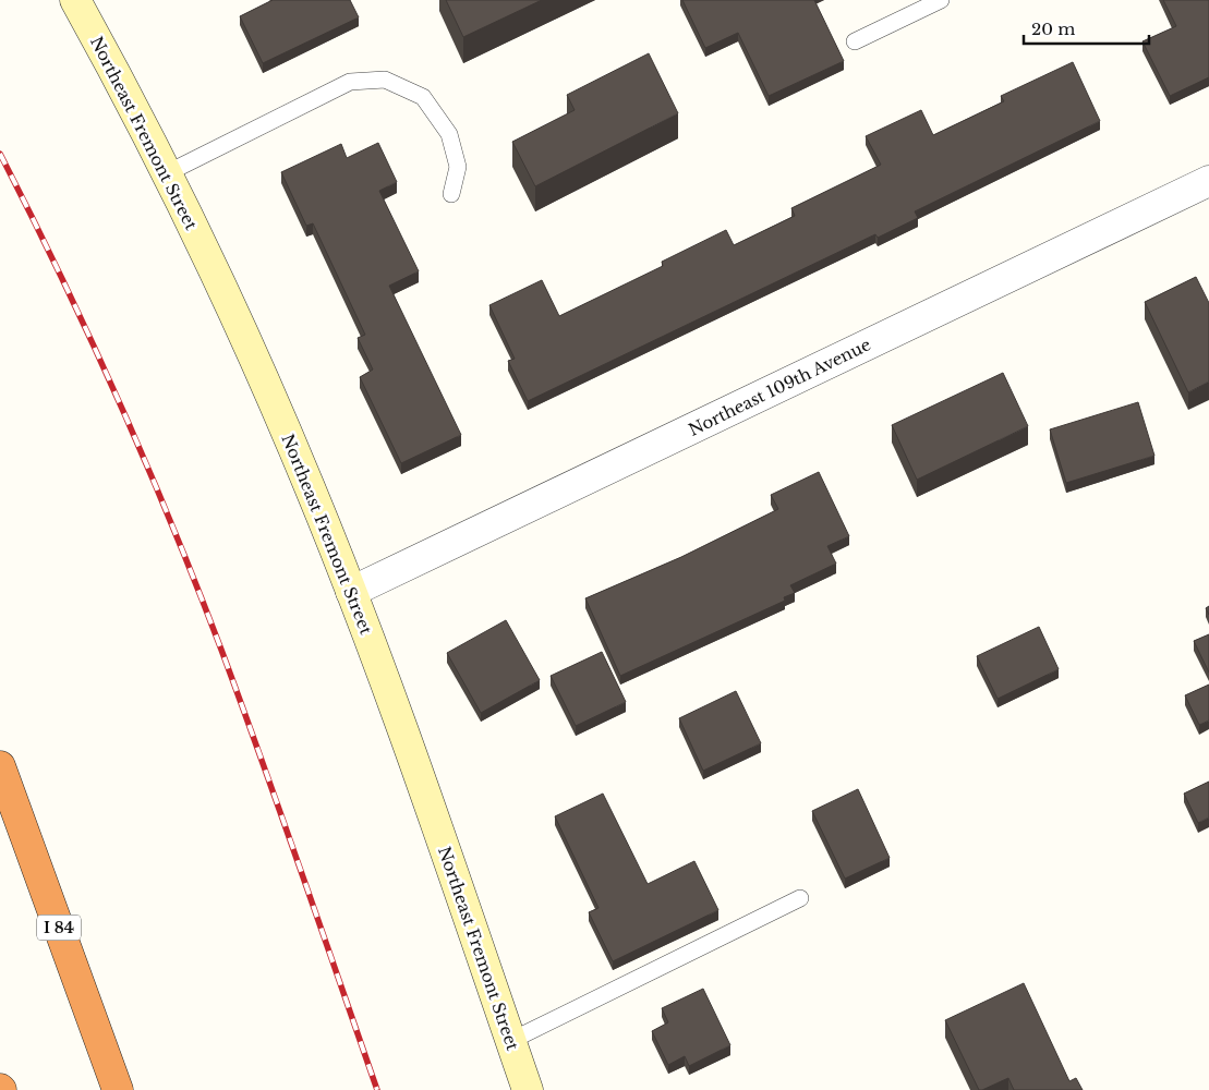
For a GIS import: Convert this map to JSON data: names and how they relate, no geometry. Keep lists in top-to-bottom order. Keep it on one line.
{"streets":{"highway":["I 84"],"main road":["Northeast Fremont Street"],"street":["Northeast 109th Avenue"]},"crossings":[["Northeast Fremont Street","Northeast 109th Avenue"]],"scale_bar":"20 m"}
